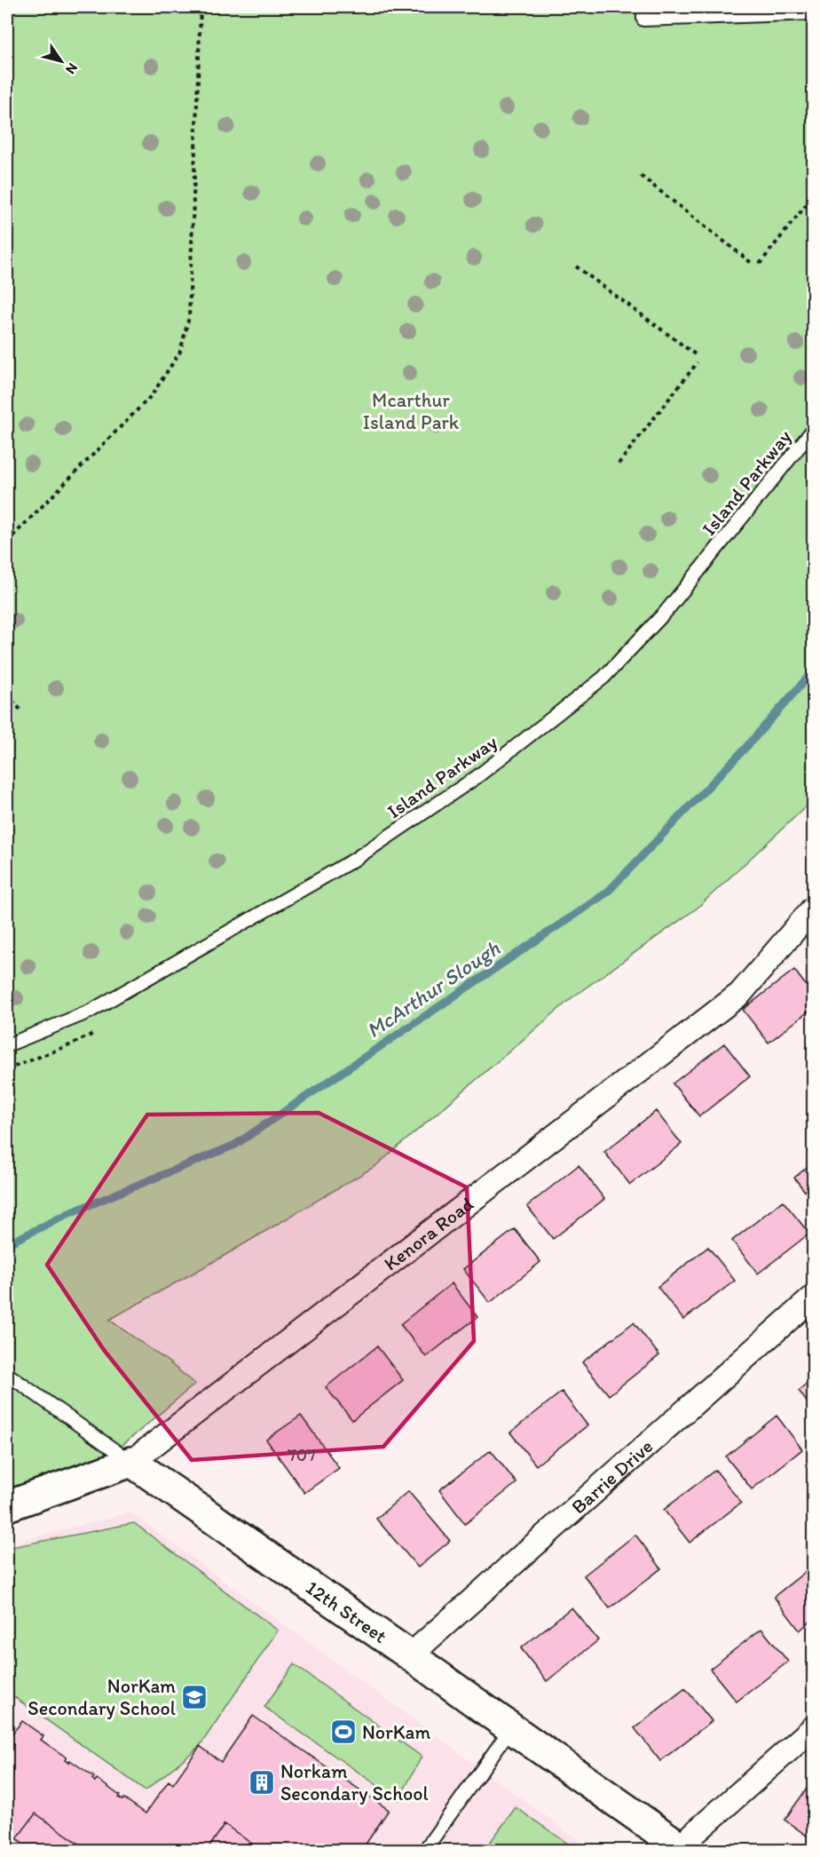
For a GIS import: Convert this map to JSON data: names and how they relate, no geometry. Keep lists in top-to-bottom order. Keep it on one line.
{"streets":{"street":["Kenora Road","Barrie Drive","12th Street"],"lane":["Island Parkway"]},"crossings":[["Kenora Road","12th Street"],["Barrie Drive","12th Street"]],"water":["McArthur Slough"],"parks":["Mcarthur Island Park"],"places":{"school or university":["NorKam Secondary School"],"sports":["NorKam"],"building":["Norkam Secondary School"]},"house_numbers":["707"],"north":"bottom right"}
